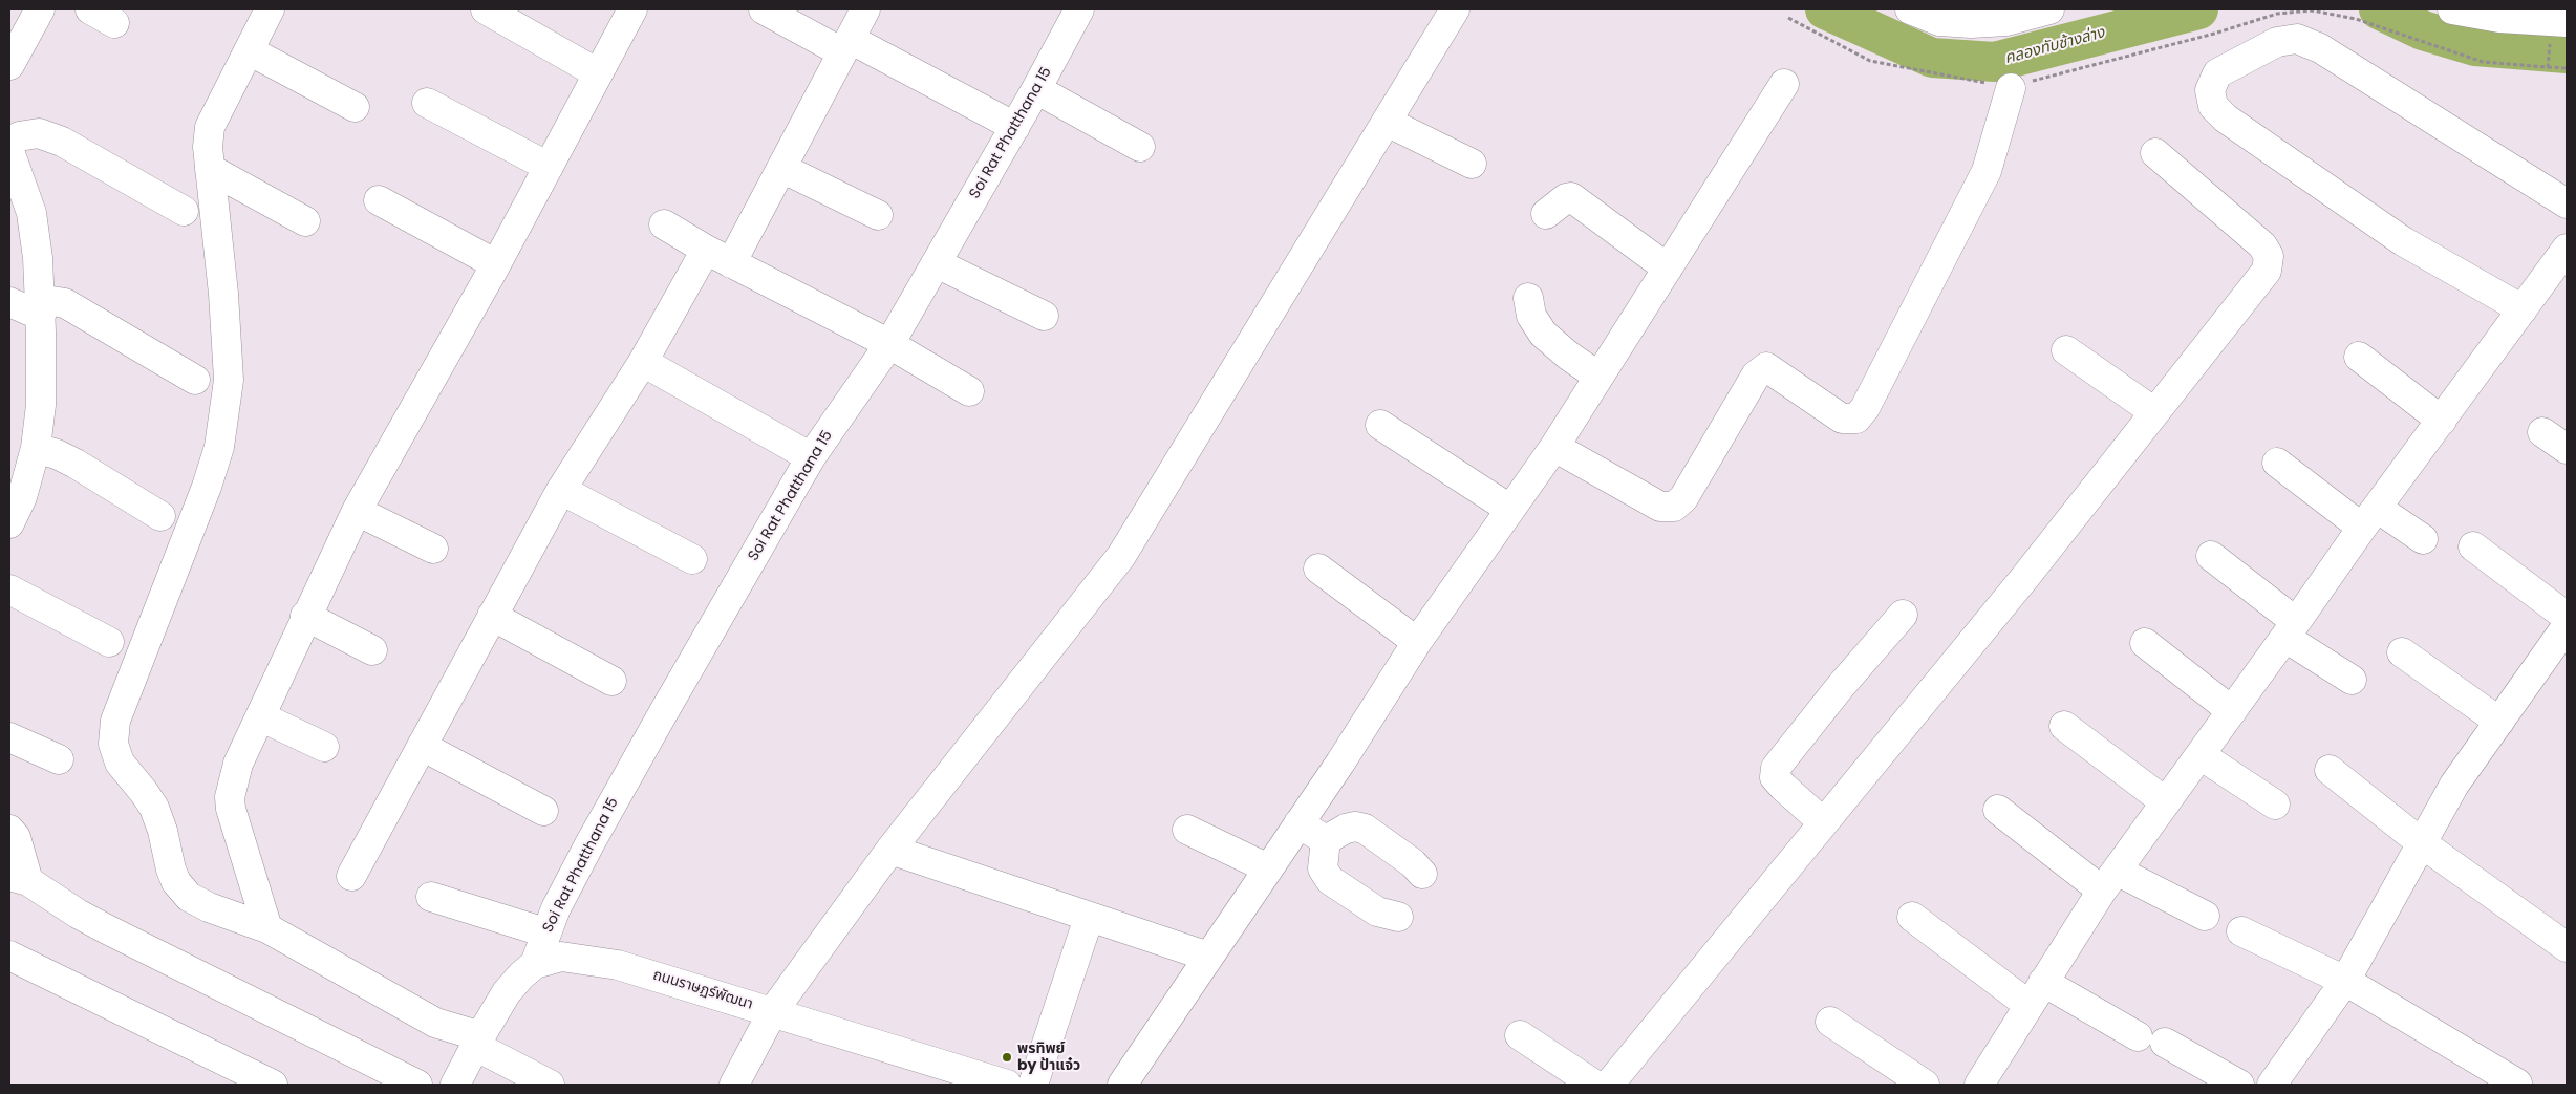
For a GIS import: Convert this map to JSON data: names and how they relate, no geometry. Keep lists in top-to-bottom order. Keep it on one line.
{"streets":{"street":["Soi Rat Phatthana 15","ถนนราษฏร์พัฒนา"]},"crossings":[["Soi Rat Phatthana 15","ถนนราษฏร์พัฒนา"]],"water":["คลองทับช้างล่าง"],"places":["พรทิพย์ by ป้าแจ๋ว"]}
